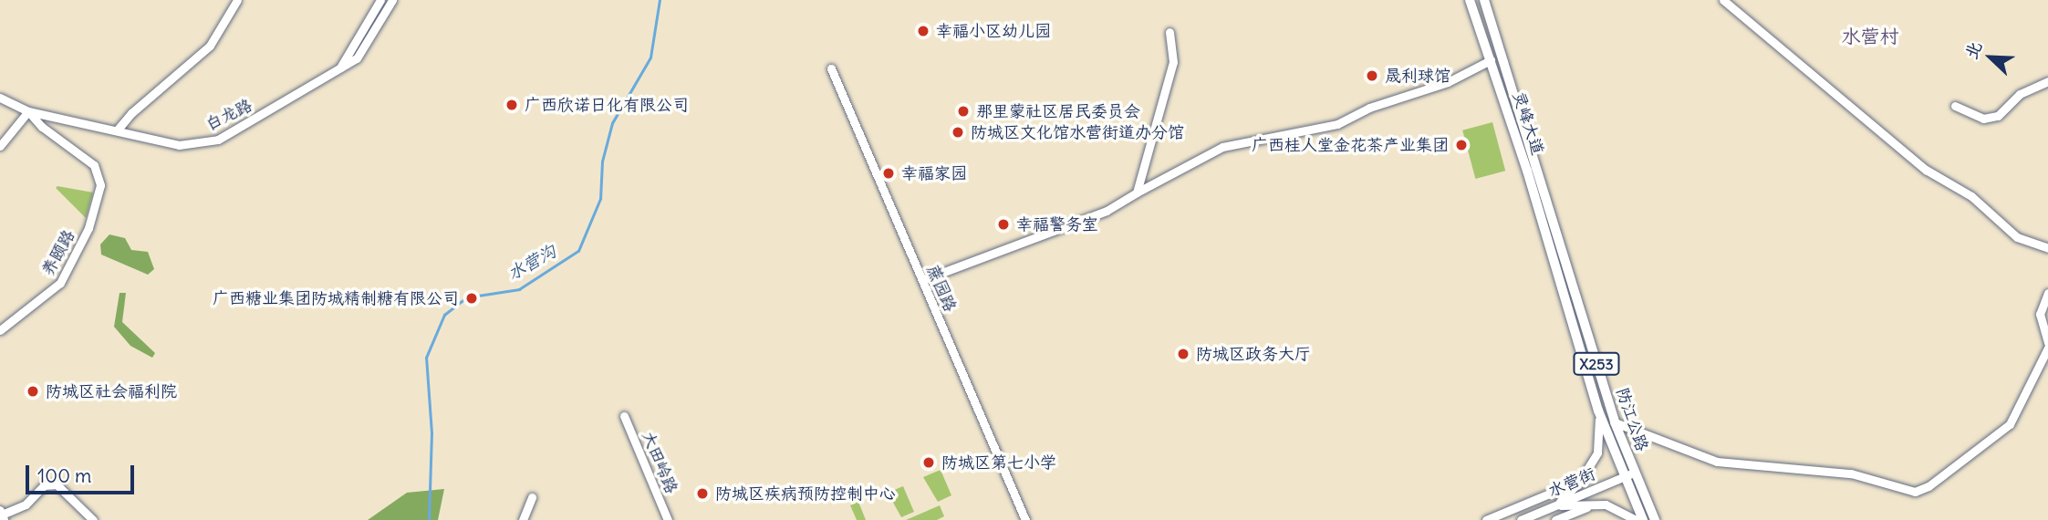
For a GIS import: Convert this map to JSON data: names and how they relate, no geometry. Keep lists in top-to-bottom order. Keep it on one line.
{"streets":{"main road":["灵峰大道","X253","防江公路"],"street":["白龙路","养颐路","蔗园路","大田岭路","水营街"]},"crossings":[["白龙路","养颐路"],["灵峰大道","防江公路"],["防江公路","水营街"]],"districts":["水营村"],"water":["水营沟"],"places":["幸福小区幼儿园","晟利球馆","广西欣诺日化有限公司","那里蒙社区居民委员会","防城区文化馆水营街道办分馆","广西桂人堂金花茶产业集团","幸福家园","幸福警务室","广西糖业集团防城精制糖有限公司","防城区政务大厅","防城区社会福利院","防城区第七小学","防城区疾病预防控制中心"],"scale_bar":"100 m","north":"top left"}
